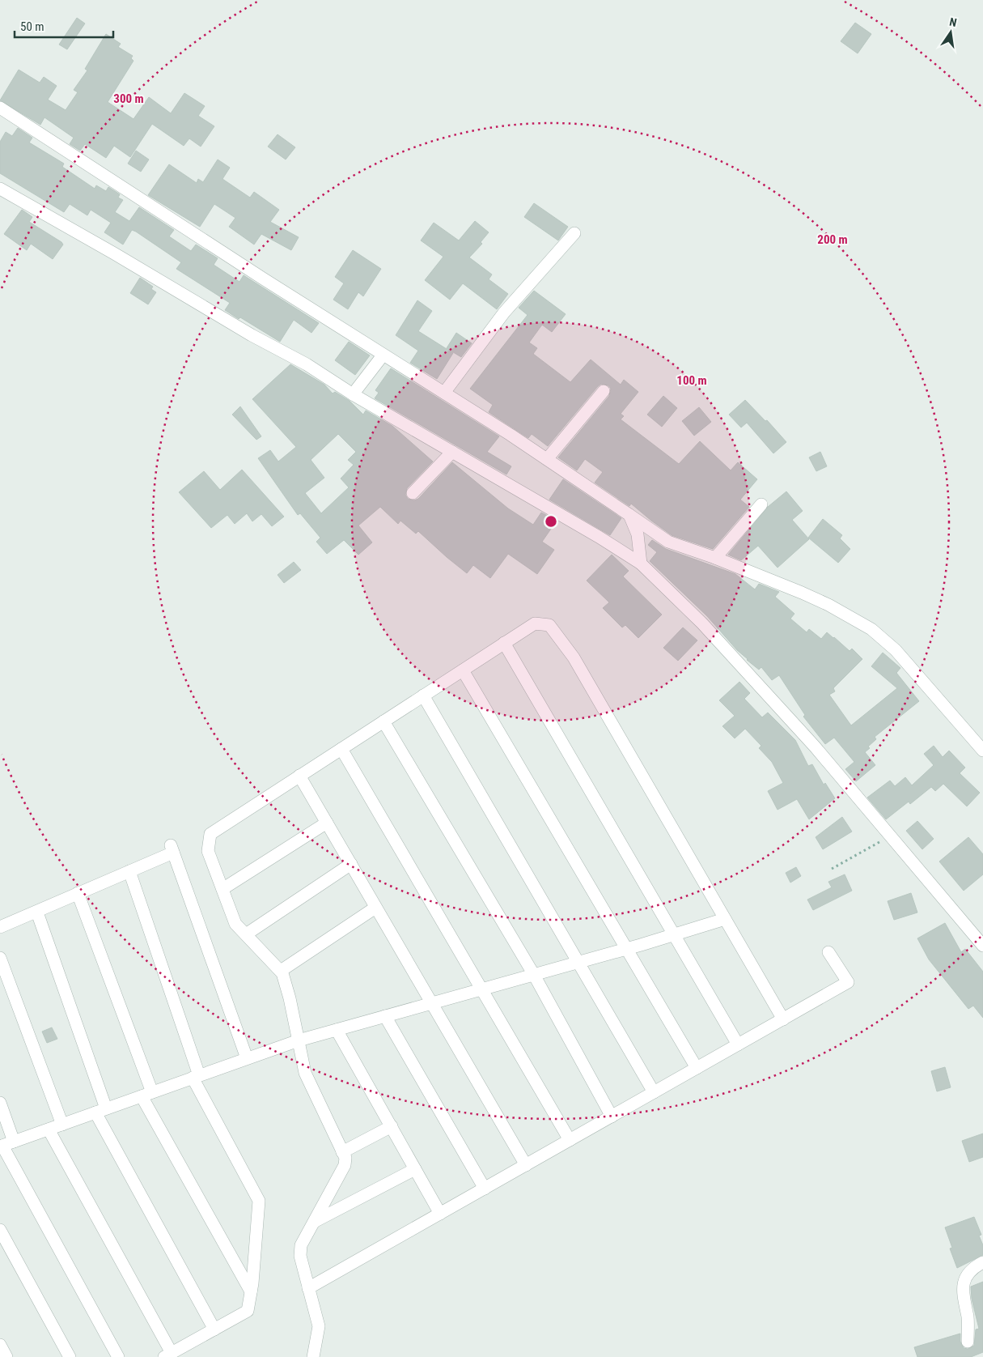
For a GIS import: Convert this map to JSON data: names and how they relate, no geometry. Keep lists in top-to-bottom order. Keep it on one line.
{"scale_bar":"50 m","north":"top","rings":["300 m","200 m","100 m"]}
